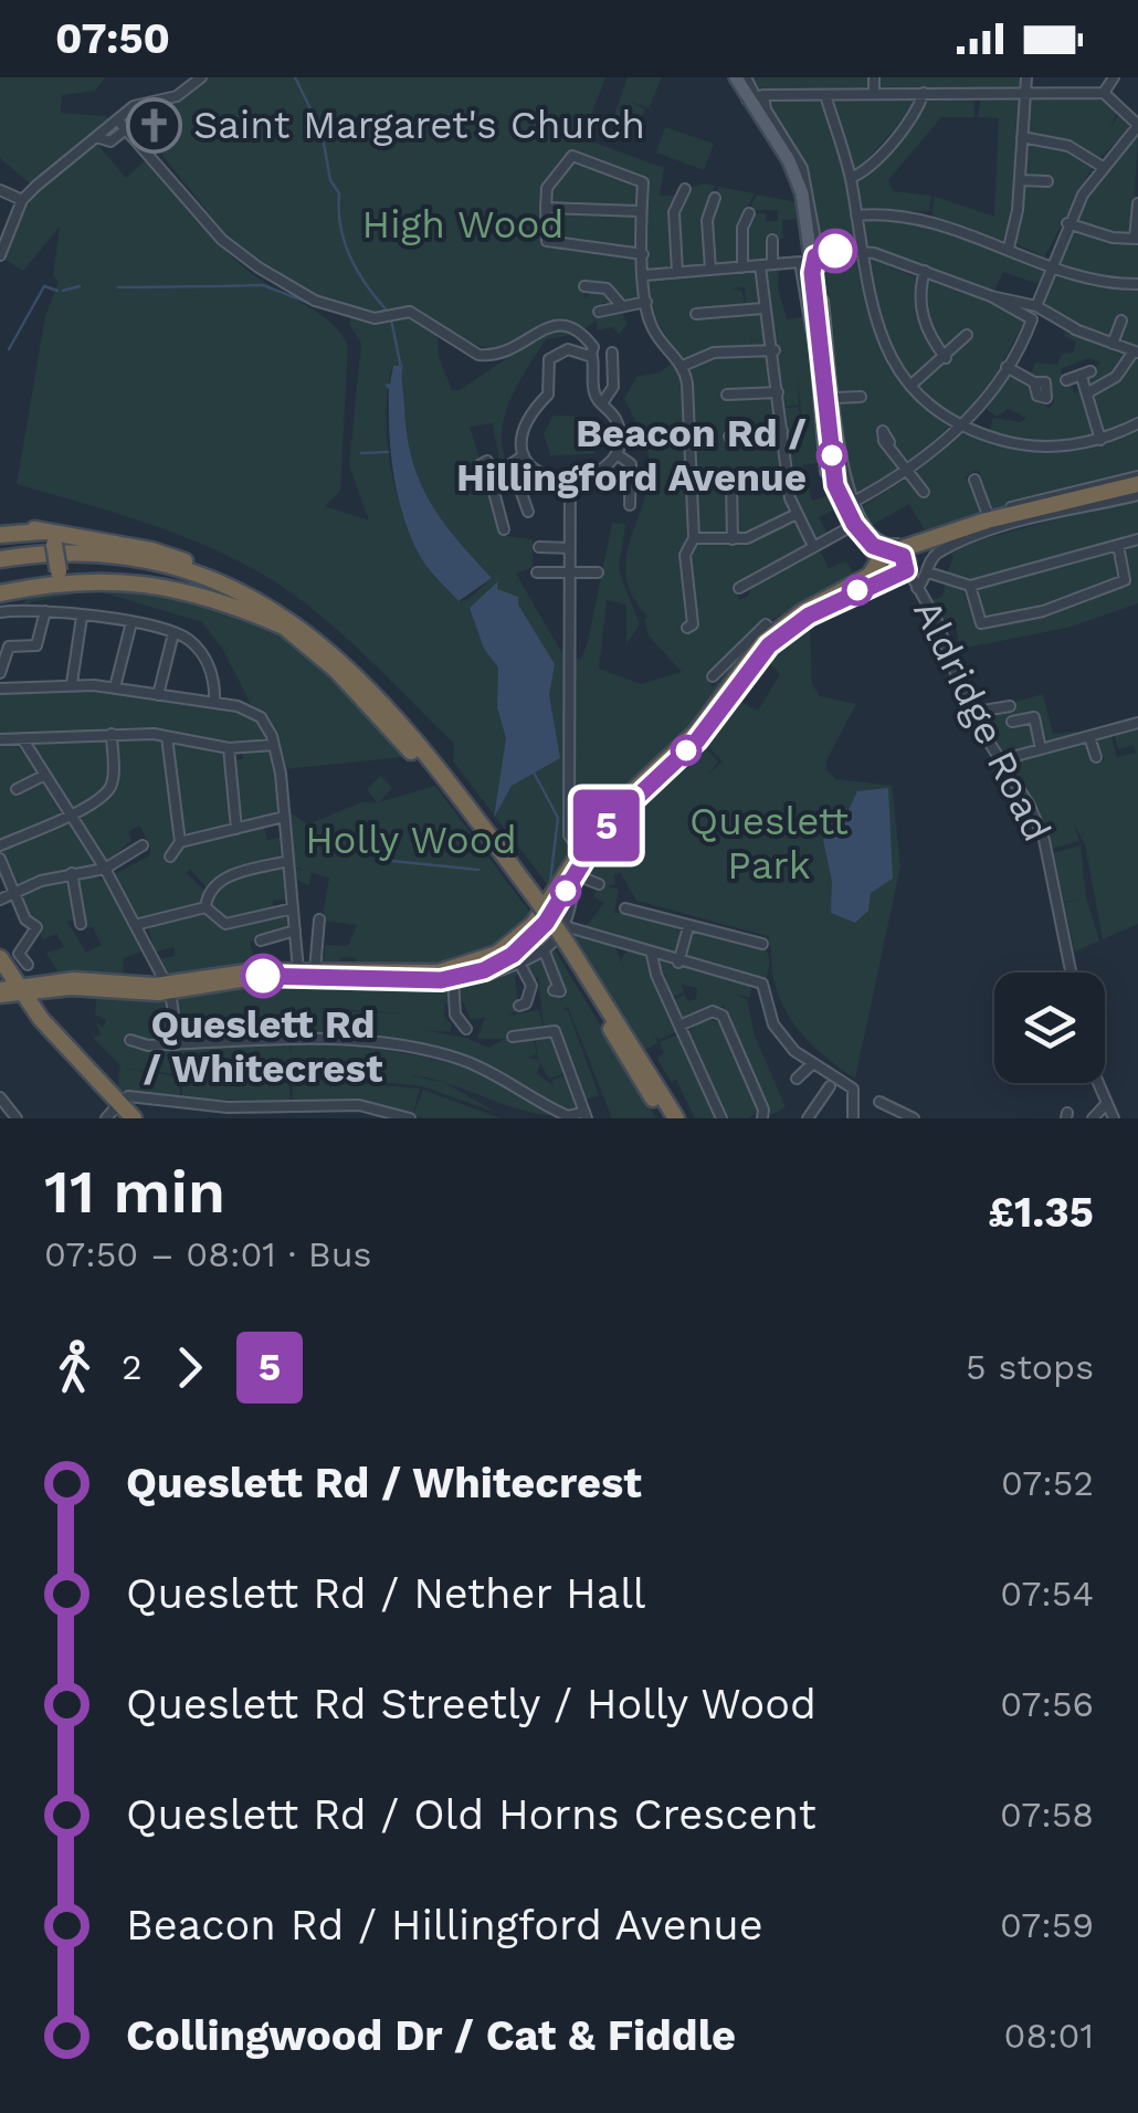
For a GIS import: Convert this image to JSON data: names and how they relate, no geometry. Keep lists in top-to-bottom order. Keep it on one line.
{"streets":{"street":["Aldridge Road"]},"parks":["High Wood","Queslett Park","Holly Wood"],"places":{"church":["Saint Margaret's Church"],"other":["Beacon Rd / Hillingford Avenue","Queslett Rd / Whitecrest"]},"lines":["bus line 5"],"page":{"status":"07:50","on_map":"5","heading":["11 min","07:50 – 08:01 · Bus","£1.35"],"legs":["2","5","5 stops"],"list":[{"name":"Queslett Rd / Whitecrest","value":"07:52"},{"name":"Queslett Rd / Nether Hall","value":"07:54"},{"name":"Queslett Rd Streetly / Holly Wood","value":"07:56"},{"name":"Queslett Rd / Old Horns Crescent","value":"07:58"},{"name":"Beacon Rd / Hillingford Avenue","value":"07:59"},{"name":"Collingwood Dr / Cat & Fiddle","value":"08:01"}]}}
